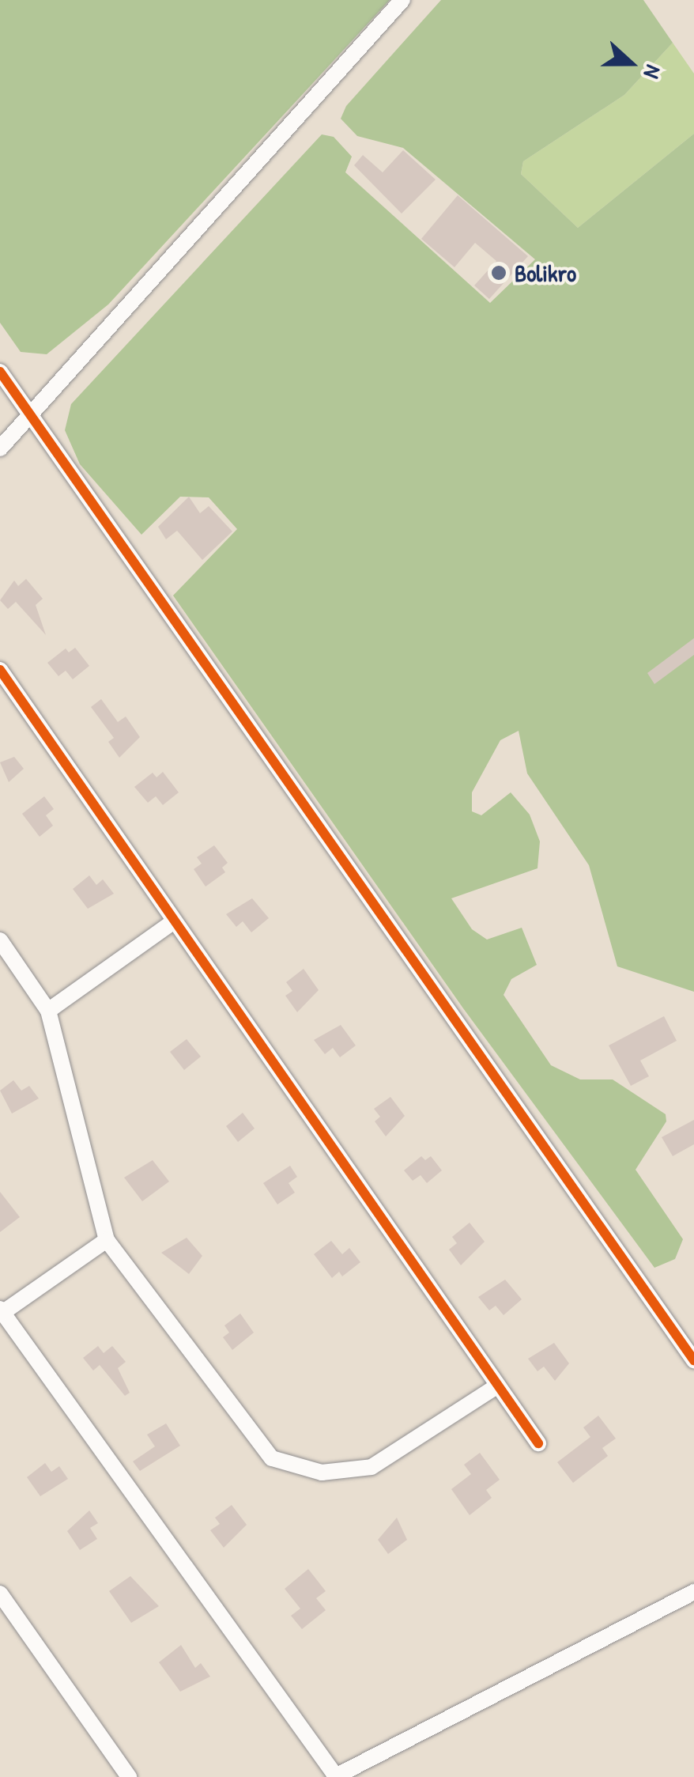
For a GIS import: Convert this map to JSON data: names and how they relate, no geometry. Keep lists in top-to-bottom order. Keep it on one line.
{"places":["Bolikro"],"north":"right"}
